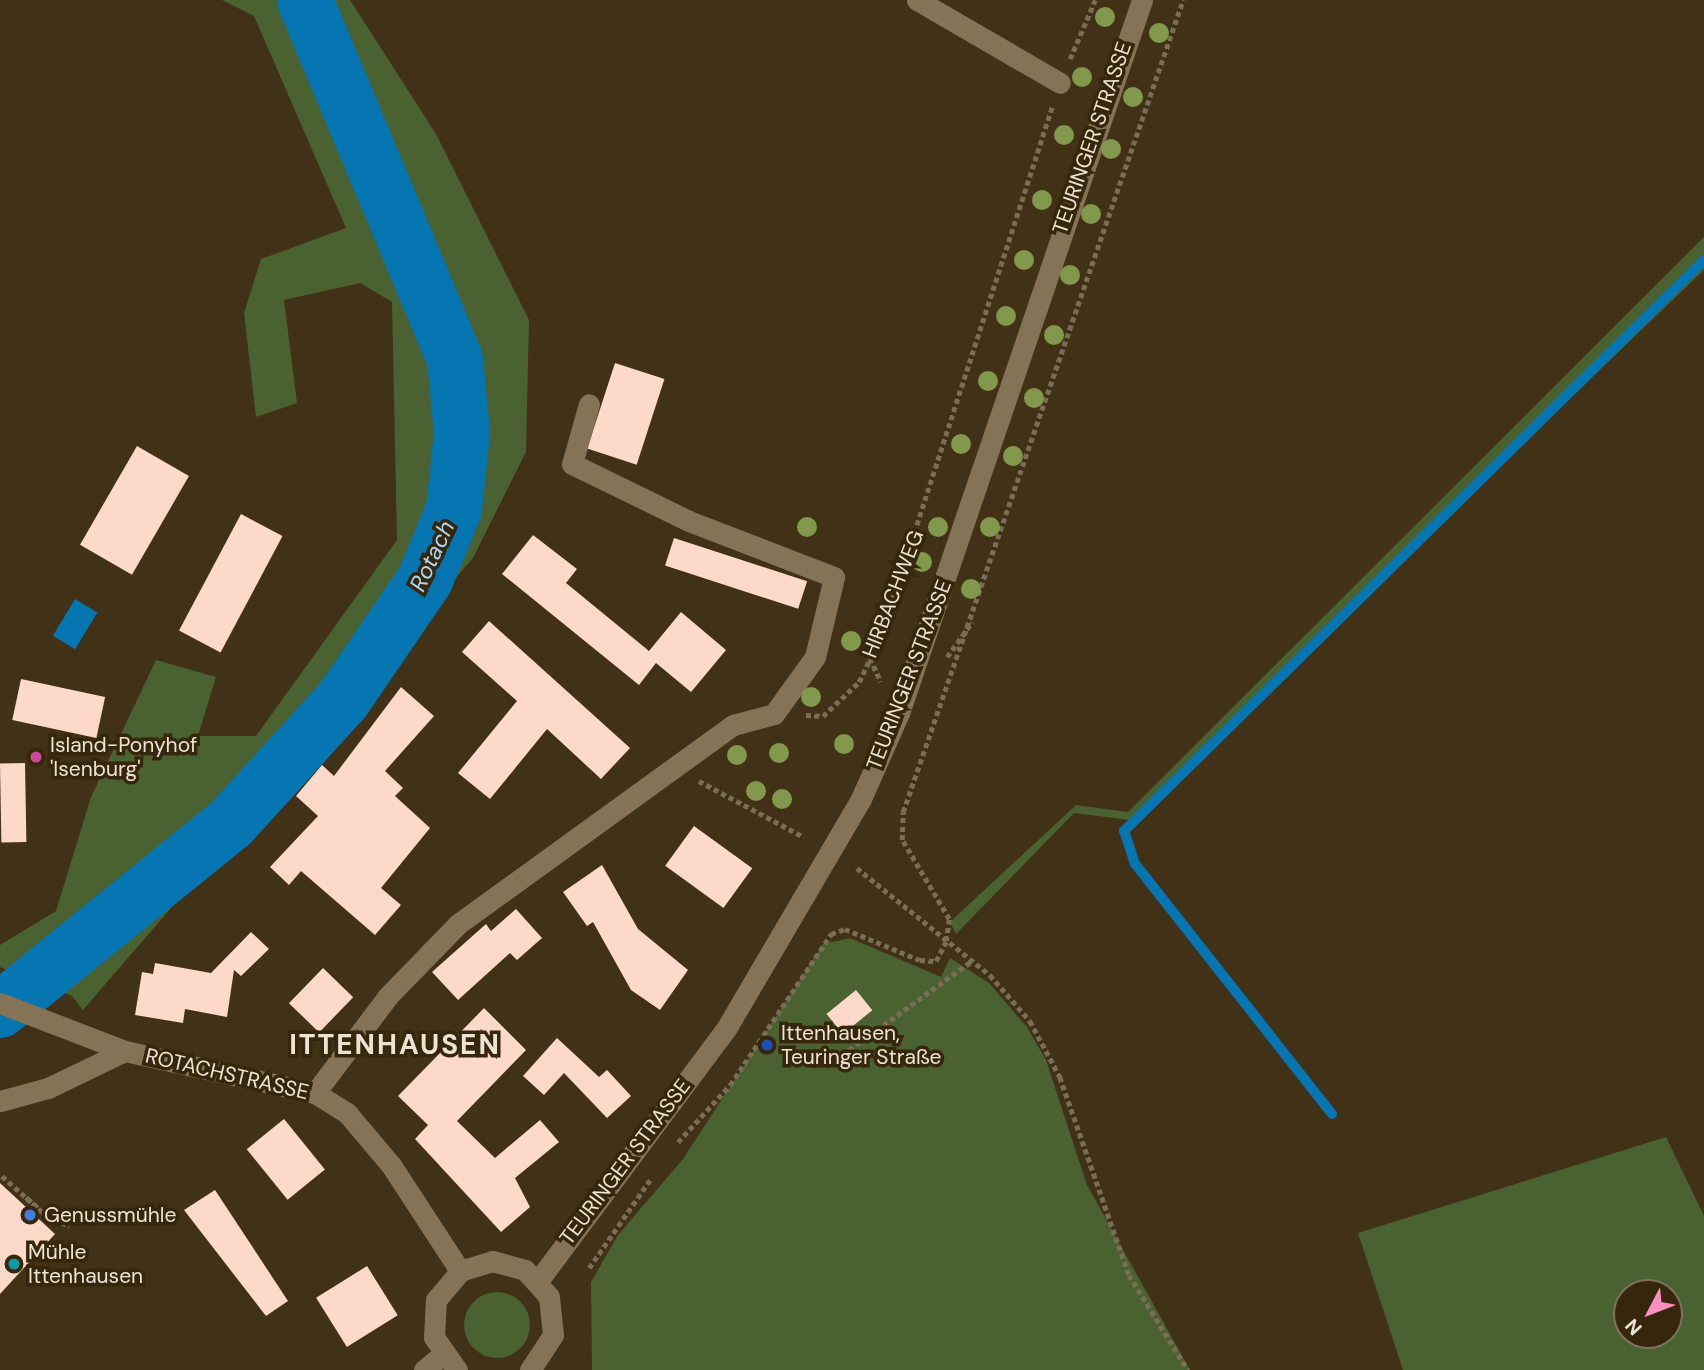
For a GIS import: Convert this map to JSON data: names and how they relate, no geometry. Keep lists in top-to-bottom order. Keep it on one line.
{"streets":{"street":["TEURINGER STRASSE","ROTACHSTRASSE"],"path":["HIRBACHWEG"]},"districts":["ITTENHAUSEN"],"water":["Rotach"],"places":["Island-Ponyhof 'Isenburg'","Ittenhausen, Teuringer Straße","Genussmühle","Mühle Ittenhausen"],"north":"bottom left"}
